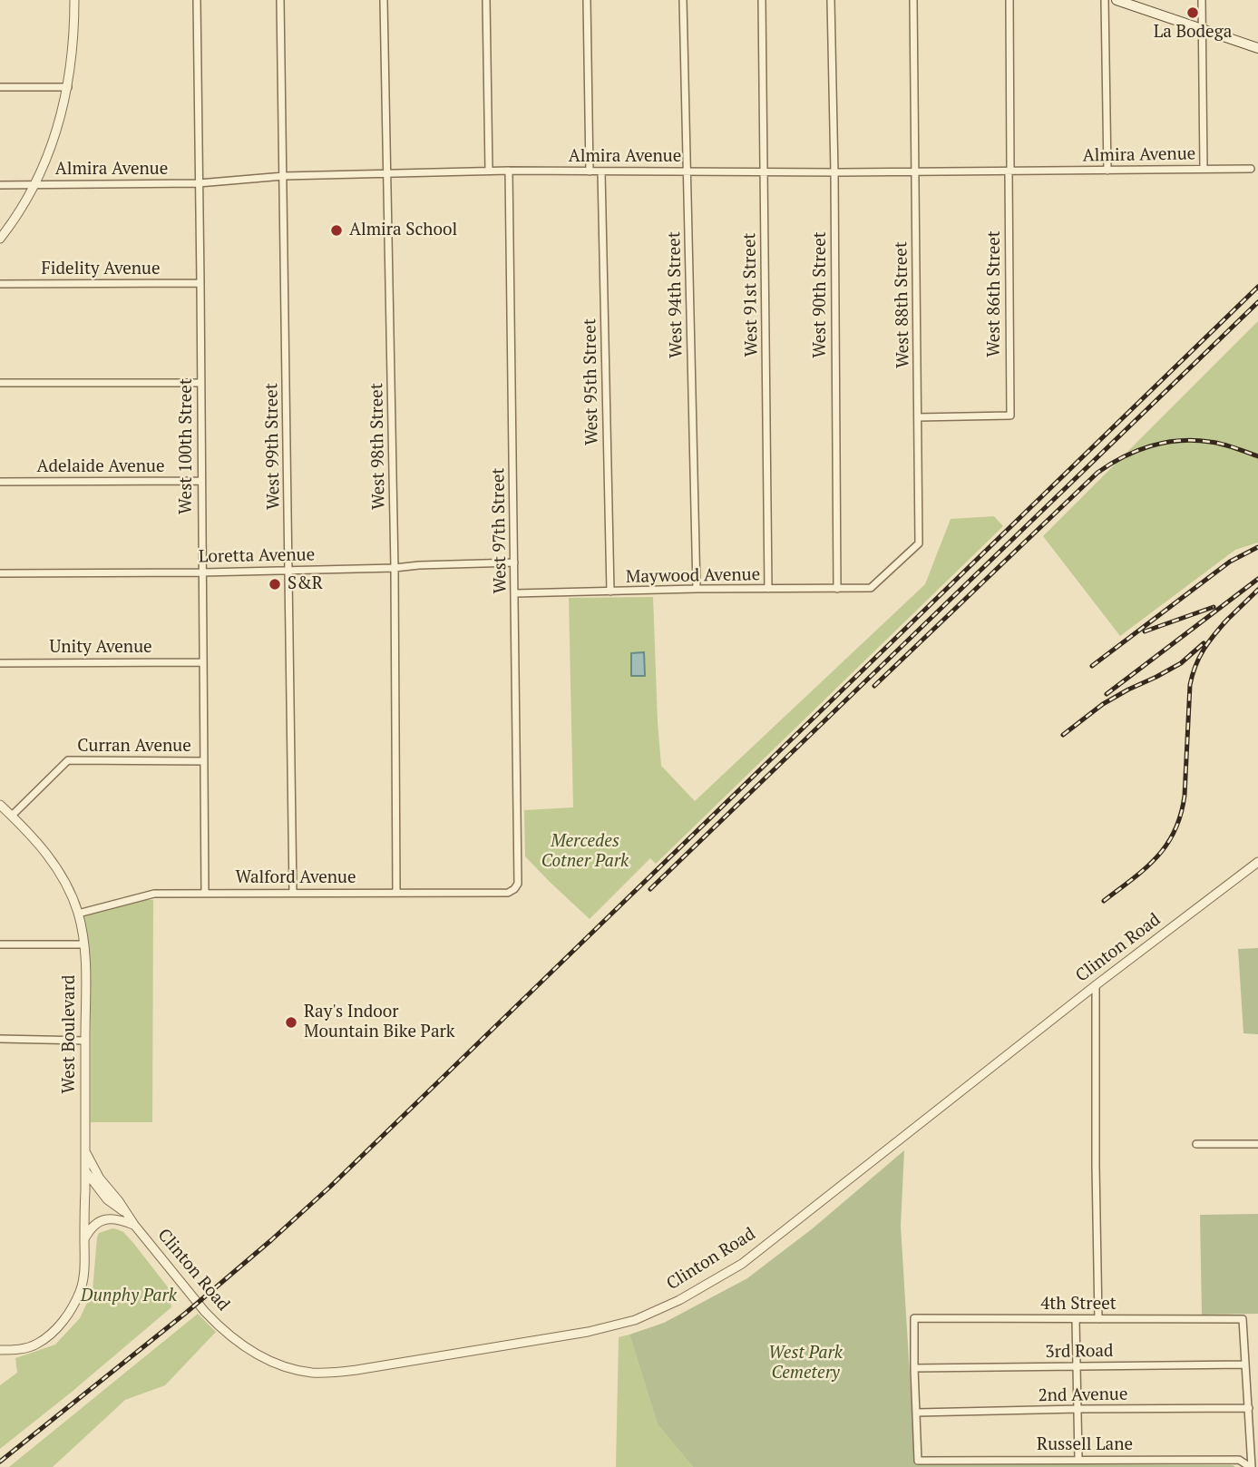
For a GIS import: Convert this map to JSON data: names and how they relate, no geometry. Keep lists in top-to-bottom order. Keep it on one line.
{"streets":{"street":["Almira Avenue","Fidelity Avenue","West 86th Street","West 94th Street","West 91st Street","West 90th Street","West 88th Street","West 95th Street","West 100th Street","West 99th Street","West 98th Street","Adelaide Avenue","West 97th Street","Loretta Avenue","Maywood Avenue","Unity Avenue","Curran Avenue","Walford Avenue","Clinton Road","West Boulevard","4th Street","3rd Road","2nd Avenue","Russell Lane"]},"crossings":[["Almira Avenue","West 86th Street"],["Almira Avenue","West 94th Street"],["Almira Avenue","West 91st Street"],["Almira Avenue","West 90th Street"],["Almira Avenue","West 88th Street"],["Almira Avenue","West 95th Street"],["Almira Avenue","West 100th Street"],["Almira Avenue","West 99th Street"],["Almira Avenue","West 98th Street"],["Almira Avenue","West 97th Street"],["Fidelity Avenue","West 100th Street"],["West 86th Street","West 88th Street"],["West 94th Street","Maywood Avenue"],["West 91st Street","Maywood Avenue"],["West 90th Street","Maywood Avenue"],["West 88th Street","Maywood Avenue"],["West 95th Street","Maywood Avenue"],["West 100th Street","Adelaide Avenue"],["West 100th Street","Loretta Avenue"],["West 100th Street","Unity Avenue"],["West 100th Street","Curran Avenue"],["West 100th Street","Walford Avenue"],["West 99th Street","Loretta Avenue"],["West 99th Street","Walford Avenue"],["West 98th Street","Loretta Avenue"],["West 98th Street","Walford Avenue"],["West 97th Street","Loretta Avenue"],["West 97th Street","Maywood Avenue"],["West 97th Street","Walford Avenue"],["Curran Avenue","West Boulevard"],["Walford Avenue","West Boulevard"],["Clinton Road","West Boulevard"],["4th Street","3rd Road"],["2nd Avenue","Russell Lane"]],"parks":["Mercedes Cotner Park","Dunphy Park","West Park Cemetery"],"places":["La Bodega","Almira School","S&R","Ray's Indoor Mountain Bike Park"]}
